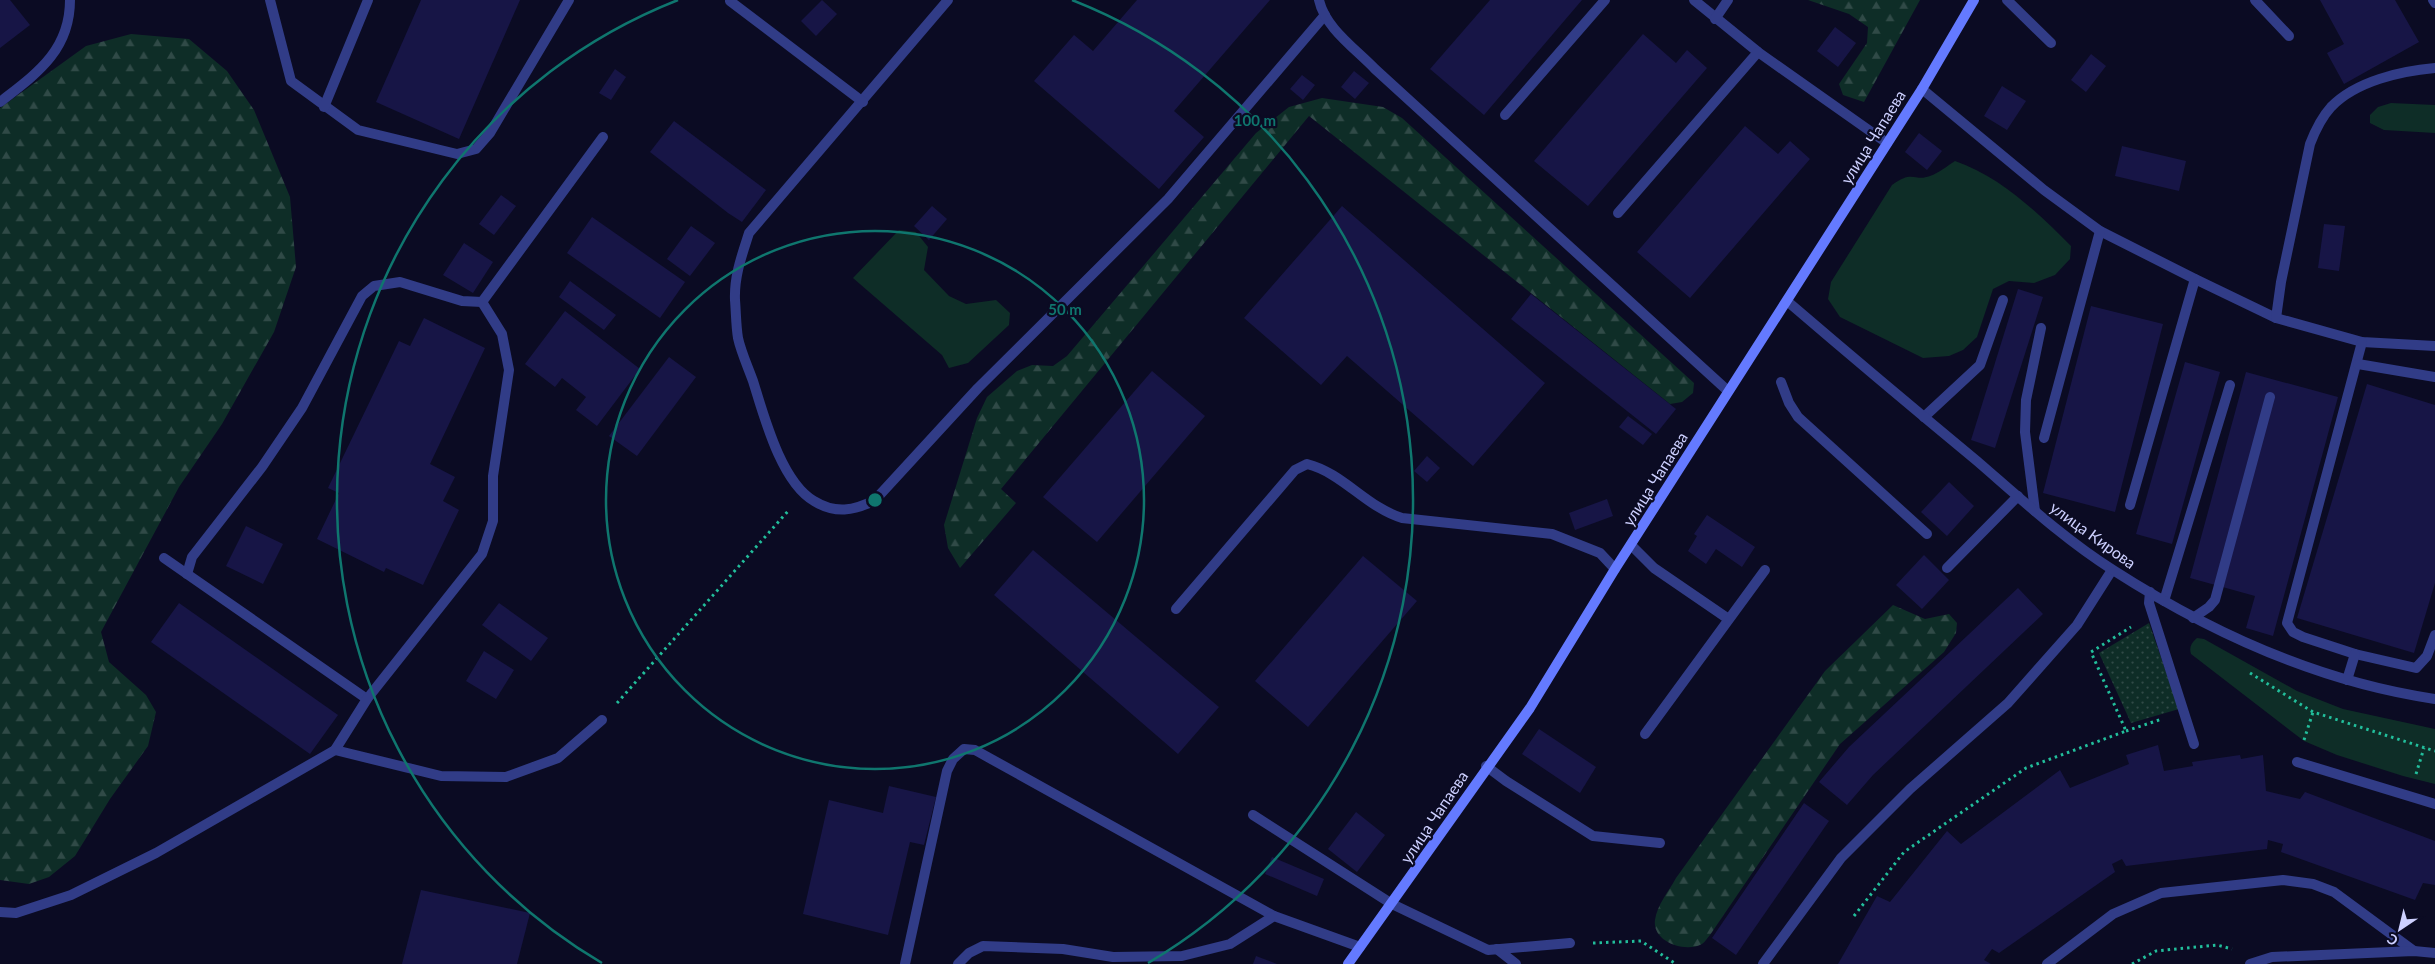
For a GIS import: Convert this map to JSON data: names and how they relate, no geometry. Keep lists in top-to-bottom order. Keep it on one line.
{"streets":{"main road":["улица Чапаева"],"street":["улица Кирова"]},"crossings":[["улица Чапаева","улица Кирова"]],"north":"bottom left","rings":["100 m","50 m"]}
